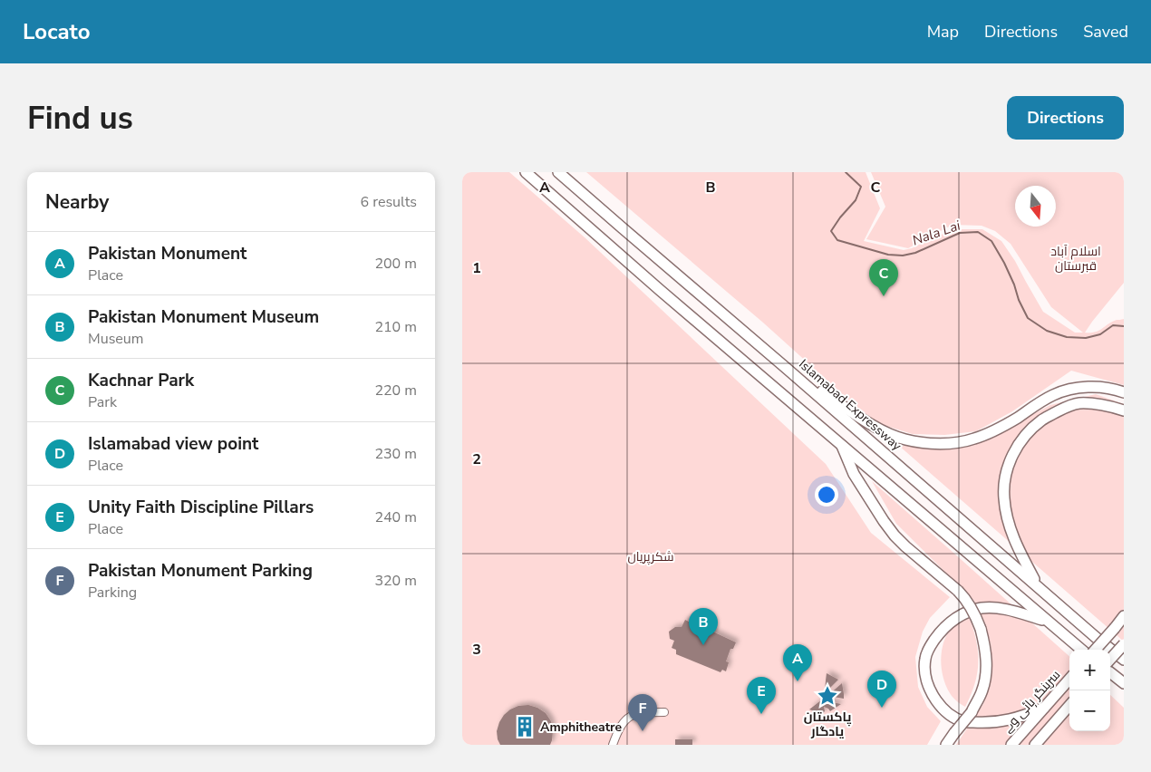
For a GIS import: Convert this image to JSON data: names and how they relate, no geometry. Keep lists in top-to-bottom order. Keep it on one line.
{"streets":{"highway":["Islamabad Expressway","سرینگر ہائی وے"]},"water":["Nala Lai"],"parks":["اسلام آباد قبرستان","شکرپریاں"],"places":{"place":["پاکستان یادگار"],"building":["Amphitheatre"]},"north":"bottom","page":{"header":"Locato","nav":["Map","Directions","Saved"],"buttons":"Directions","title":"Find us","heading":["Nearby","6 results"],"list":[{"mark":"A","name":"Pakistan Monument","note":"Place","value":"200 m"},{"mark":"B","name":"Pakistan Monument Museum","note":"Museum","value":"210 m"},{"mark":"C","name":"Kachnar Park","note":"Park","value":"220 m"},{"mark":"D","name":"Islamabad view point","note":"Place","value":"230 m"},{"mark":"E","name":"Unity Faith Discipline Pillars","note":"Place","value":"240 m"},{"mark":"F","name":"Pakistan Monument Parking","note":"Parking","value":"320 m"}],"pins":["C","B","A","D","E","F"],"map_buttons":["+","−"]},"grid":{"columns":["A","B","C"],"rows":["1","2","3"]}}
